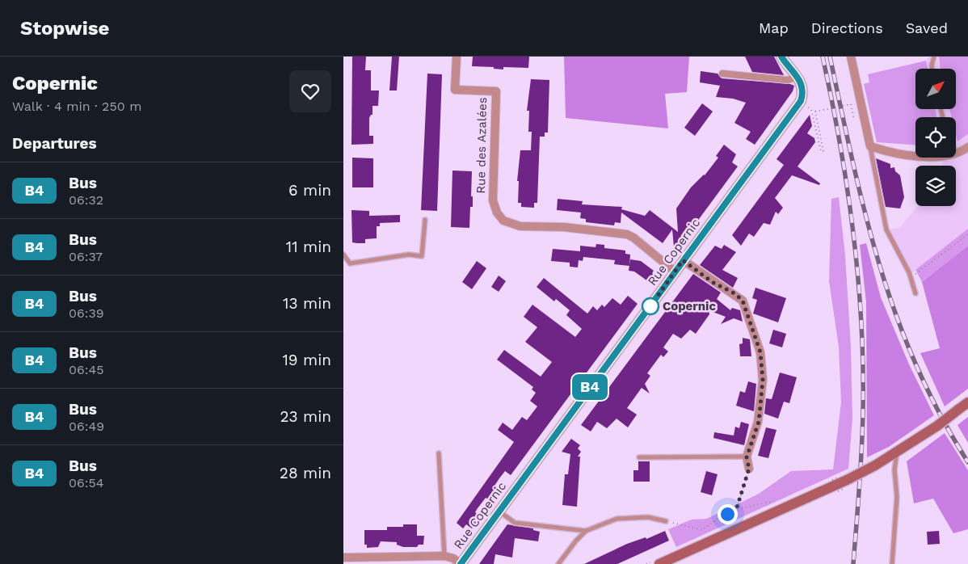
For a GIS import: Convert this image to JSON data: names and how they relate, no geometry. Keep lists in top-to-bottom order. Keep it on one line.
{"streets":{"street":["Rue des Azalées","Rue Copernic"]},"crossings":[["Rue des Azalées","Rue Copernic"]],"places":["Copernic"],"lines":["bus line B4"],"north":"top right","page":{"header":"Stopwise","nav":["Map","Directions","Saved"],"heading":[["Copernic","Walk · 4 min · 250 m"],"Departures"],"on_map":"B4","list":[{"mark":"B4","name":"Bus","note":"06:32","value":"6 min"},{"mark":"B4","name":"Bus","note":"06:37","value":"11 min"},{"mark":"B4","name":"Bus","note":"06:39","value":"13 min"},{"mark":"B4","name":"Bus","note":"06:45","value":"19 min"},{"mark":"B4","name":"Bus","note":"06:49","value":"23 min"},{"mark":"B4","name":"Bus","note":"06:54","value":"28 min"}]}}
